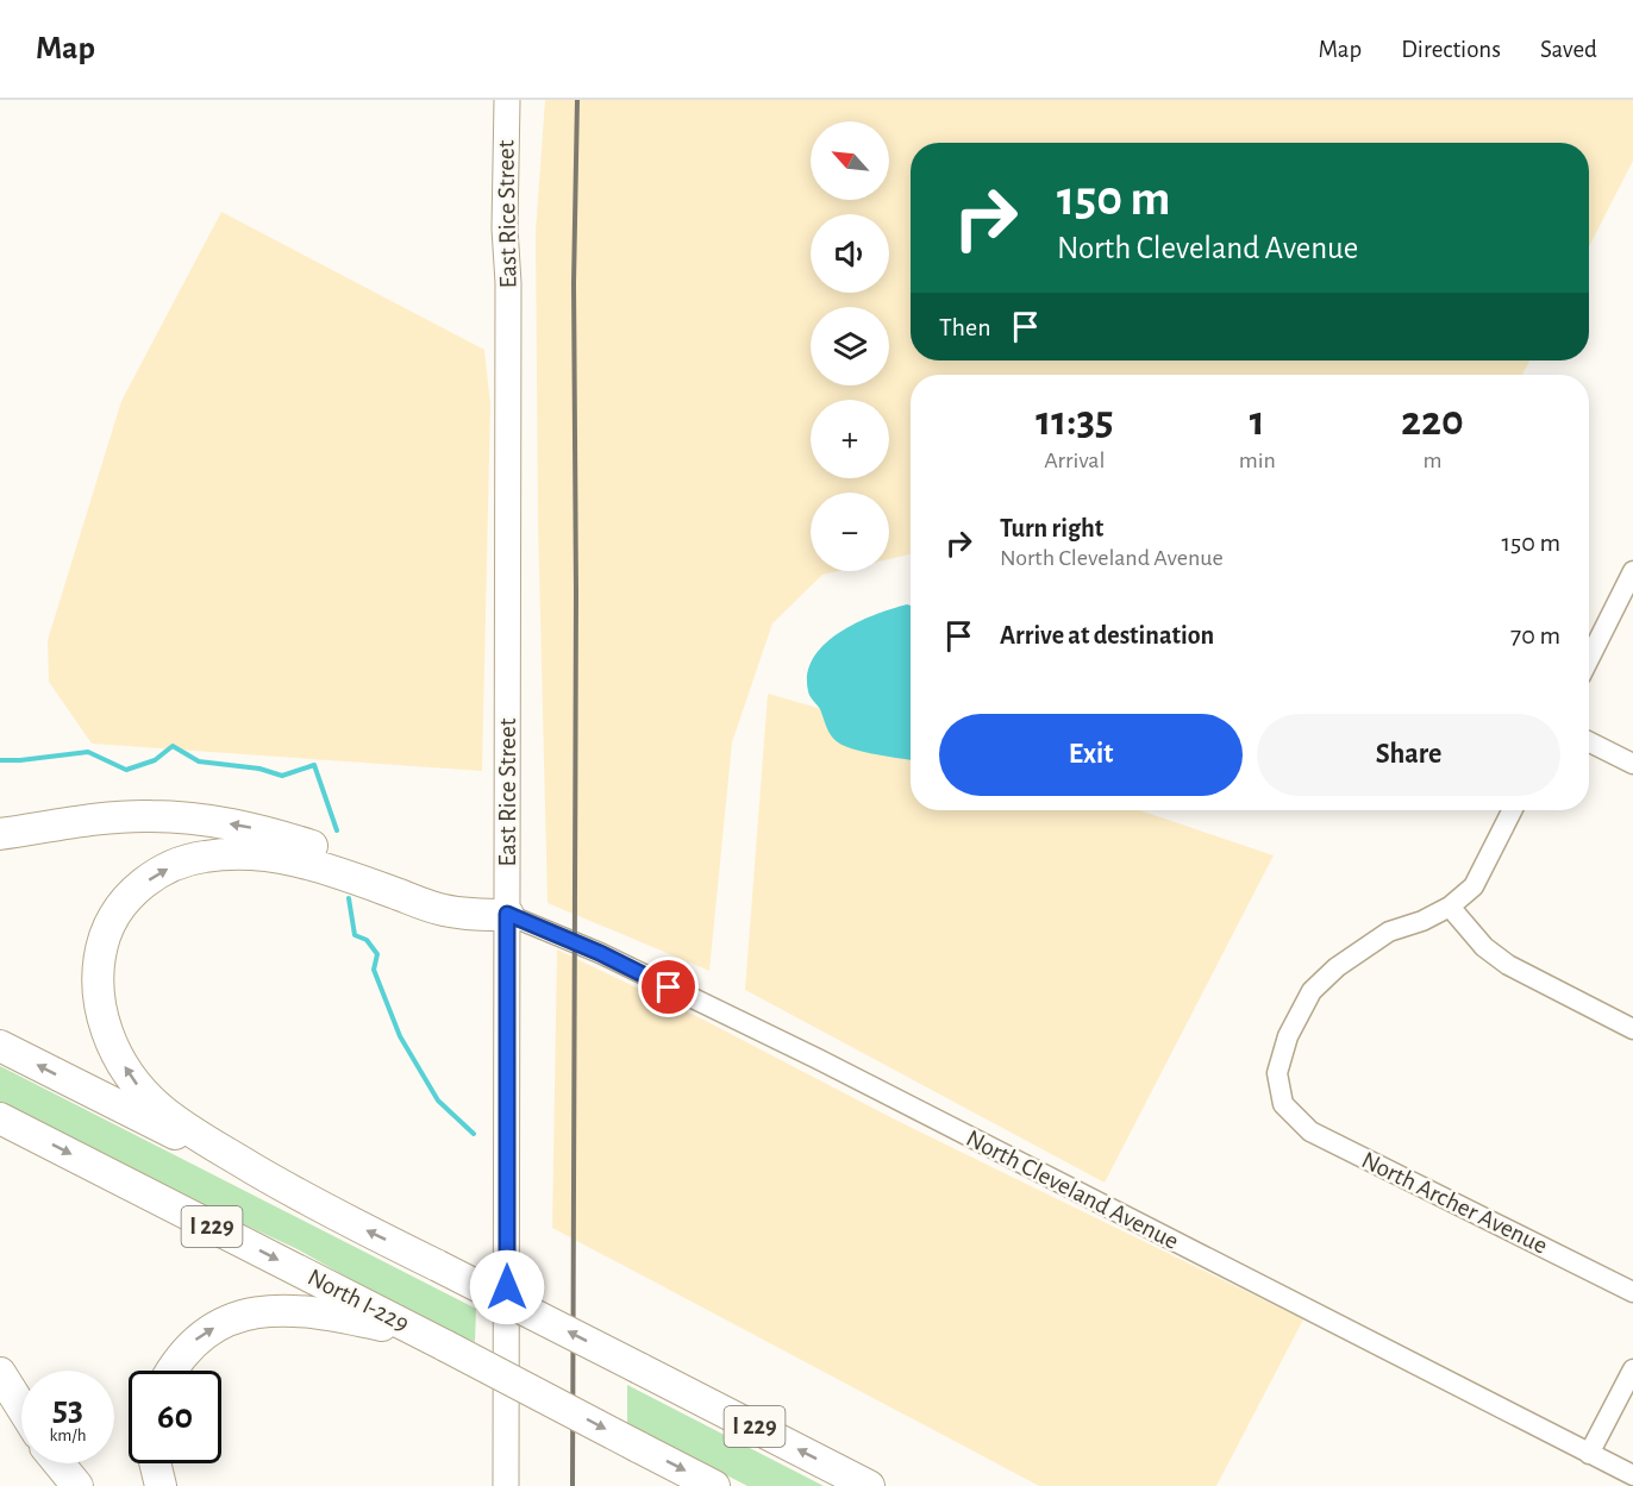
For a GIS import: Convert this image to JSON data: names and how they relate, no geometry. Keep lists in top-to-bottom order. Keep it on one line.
{"streets":{"highway":["I 229","North I-229"],"main road":["East Rice Street"],"street":["North Cleveland Avenue","North Archer Avenue"]},"crossings":[["East Rice Street","North Cleveland Avenue"]],"north":"top left","page":{"header":"Map","nav":["Map","Directions","Saved"],"map_buttons":["+","−"],"turn":["150 m","North Cleveland Avenue"],"then":"Then","eta":["11:35","Arrival","1","min","220","m"],"list":[{"name":"Turn right","note":"North Cleveland Avenue","value":"150 m"},{"name":"Arrive at destination","value":"70 m"}],"buttons":["Exit","Share"],"speed":"53 km/h","limit":"60"}}
